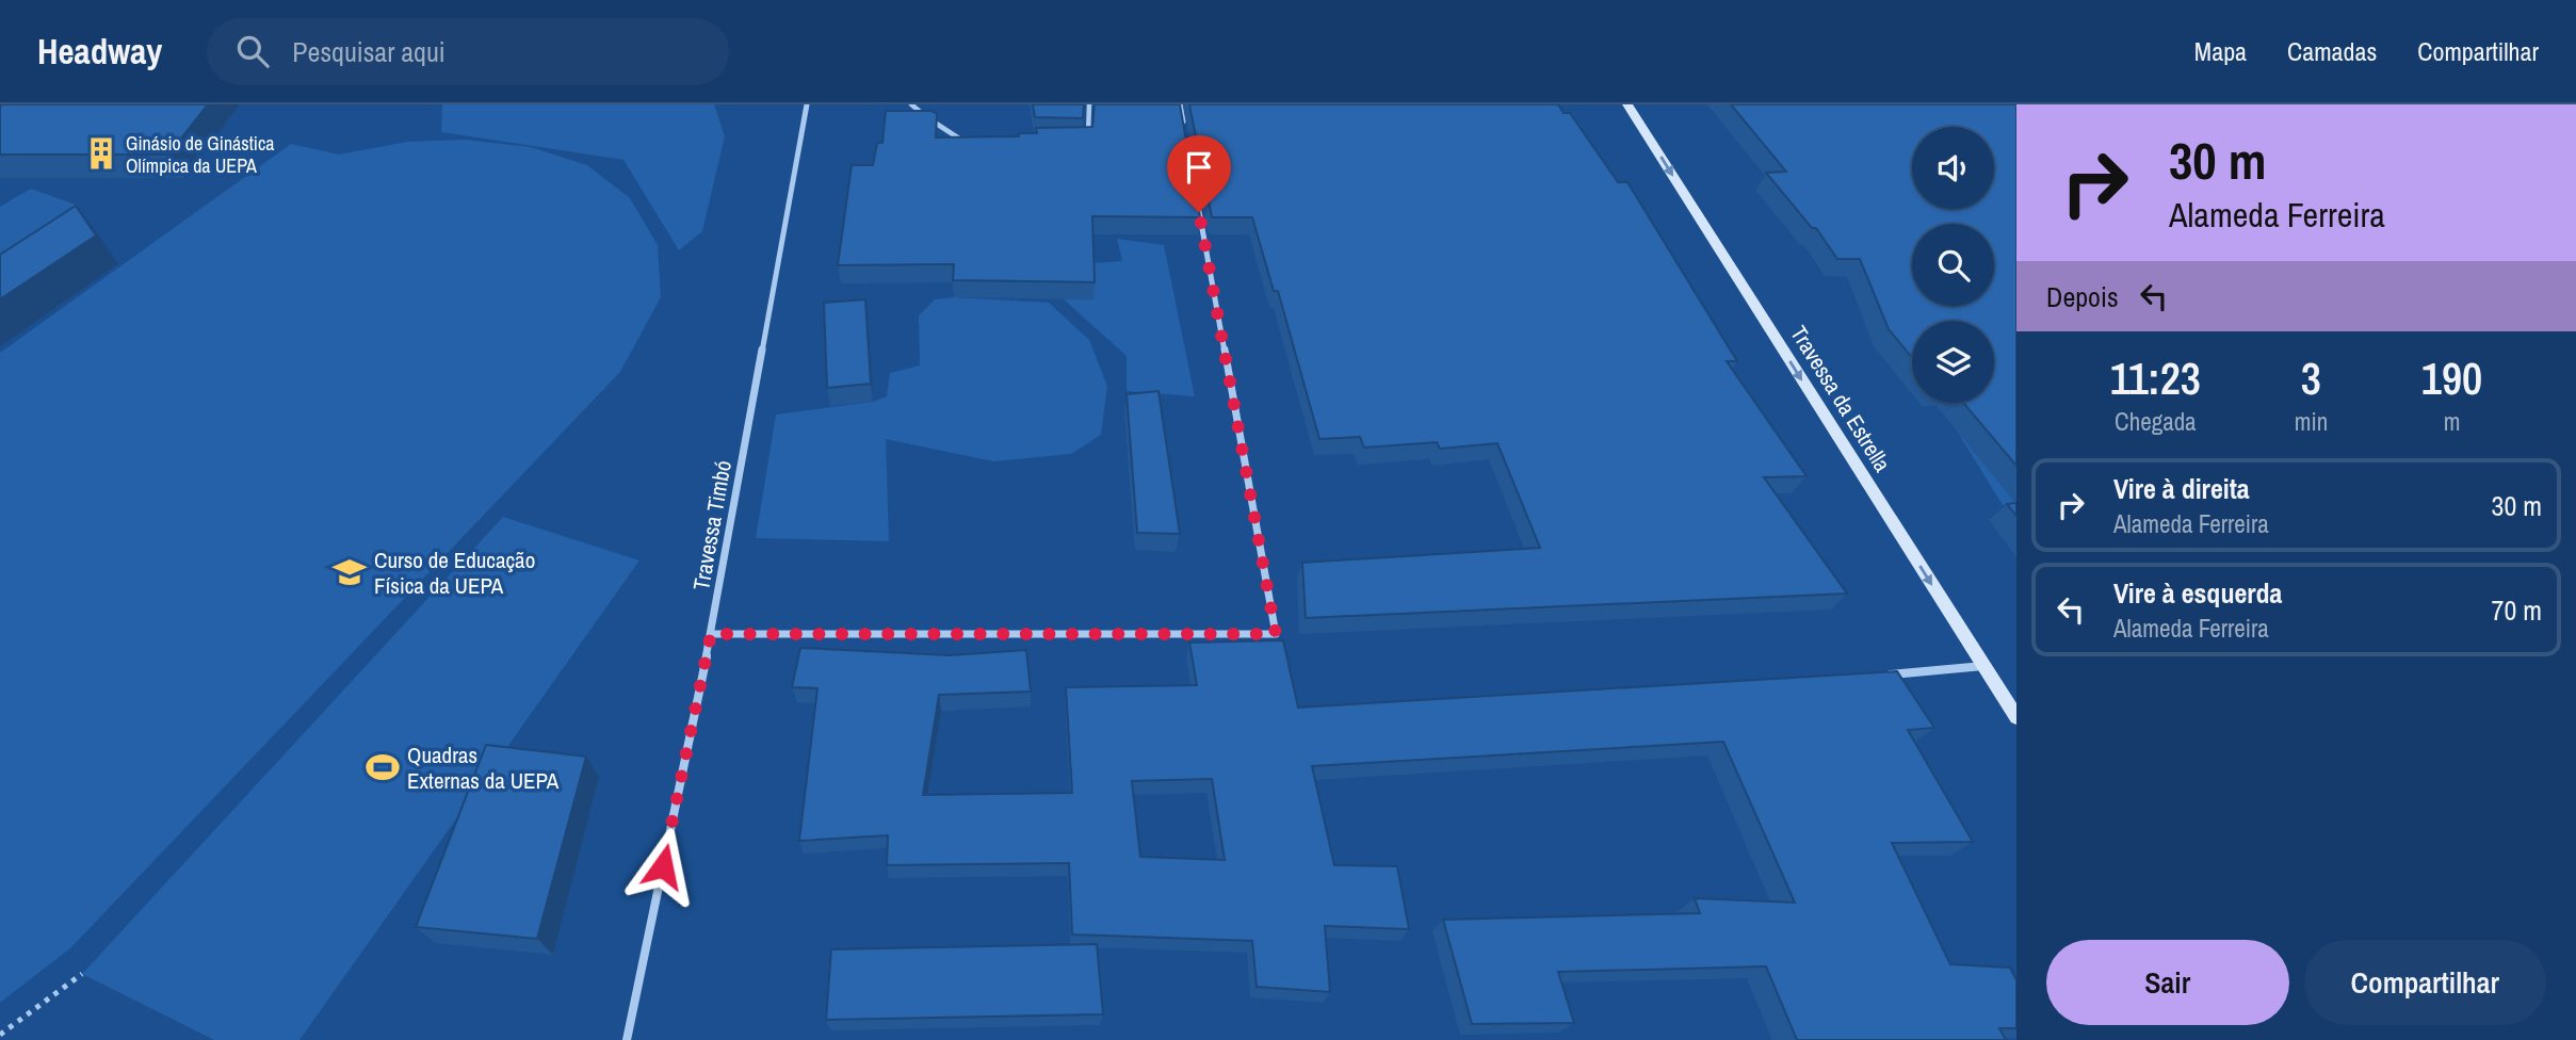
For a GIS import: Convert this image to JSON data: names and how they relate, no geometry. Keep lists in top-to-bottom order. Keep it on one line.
{"streets":{"street":["Travessa da Estrella","Travessa Timbó"]},"one_way":["Travessa da Estrella"],"places":{"building":["Ginásio de Ginástica Olímpica da UEPA"],"school or university":["Curso de Educação Física da UEPA"],"sports":["Quadras Externas da UEPA"]},"page":{"header":"Headway","search":"Pesquisar aqui","nav":["Mapa","Camadas","Compartilhar"],"turn":["30 m","Alameda Ferreira"],"then":"Depois","eta":["11:23","Chegada","3","min","190","m"],"list":[{"name":"Vire à direita","note":"Alameda Ferreira","value":"30 m"},{"name":"Vire à esquerda","note":"Alameda Ferreira","value":"70 m"}],"buttons":["Sair","Compartilhar"]}}
